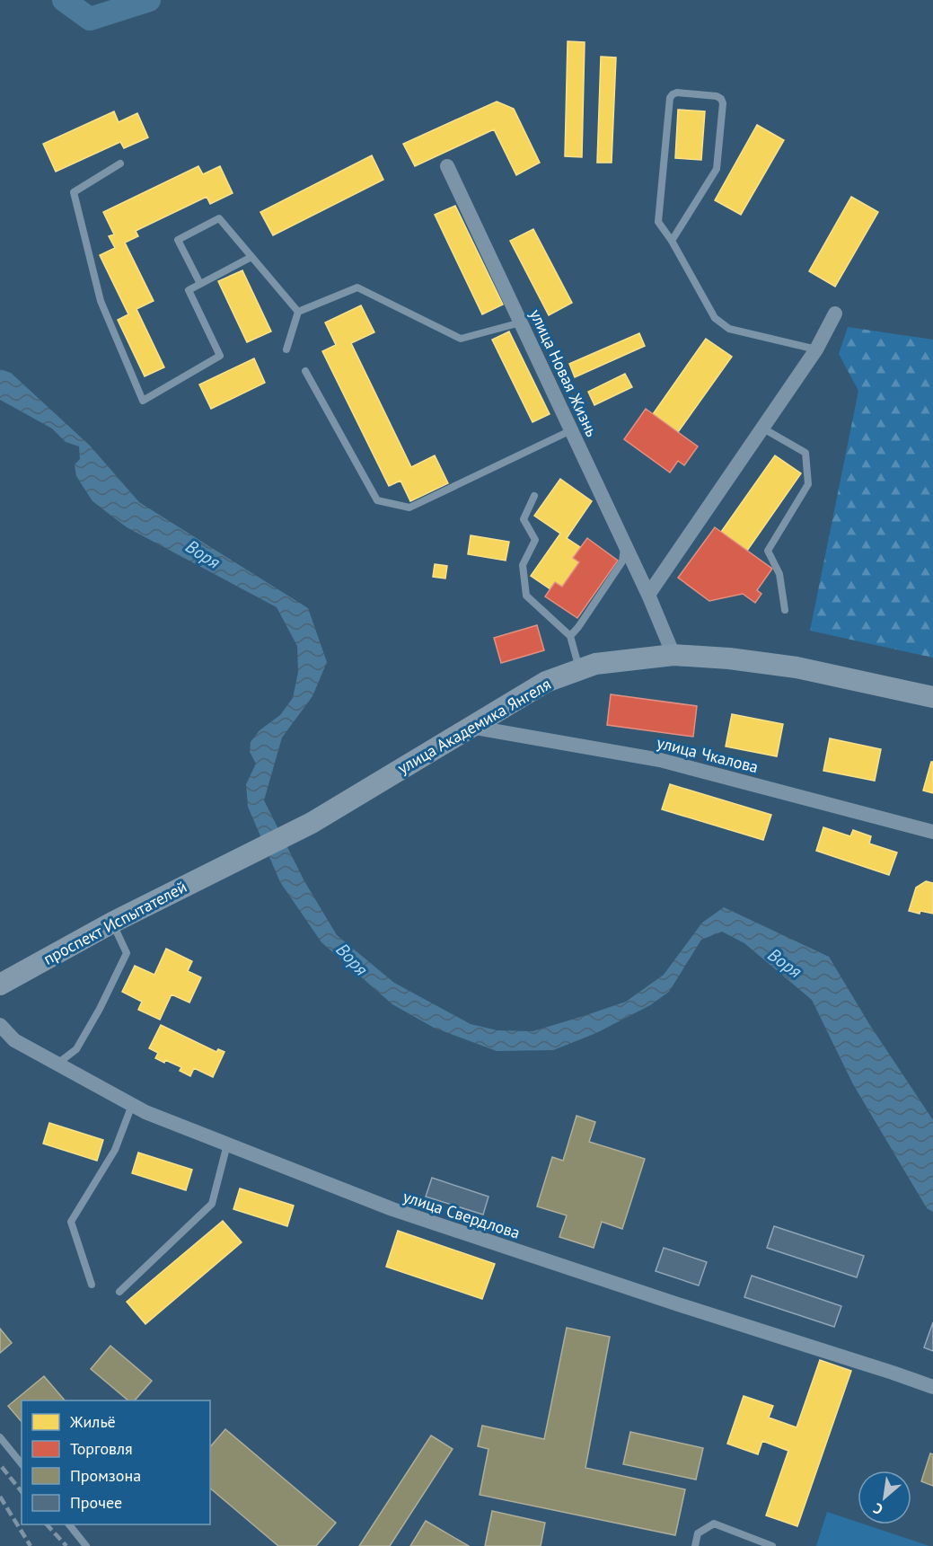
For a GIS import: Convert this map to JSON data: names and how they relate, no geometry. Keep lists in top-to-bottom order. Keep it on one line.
{"streets":{"main road":["улица Академика Янгеля","проспект Испытателей"],"street":["улица Новая Жизнь","улица Чкалова","улица Свердлова"]},"crossings":[["улица Новая Жизнь","улица Академика Янгеля"],["улица Академика Янгеля","улица Чкалова"],["улица Академика Янгеля","проспект Испытателей"]],"water":["Воря"],"legend":["Жильё","Торговля","Промзона","Прочее"],"north":"bottom left"}
